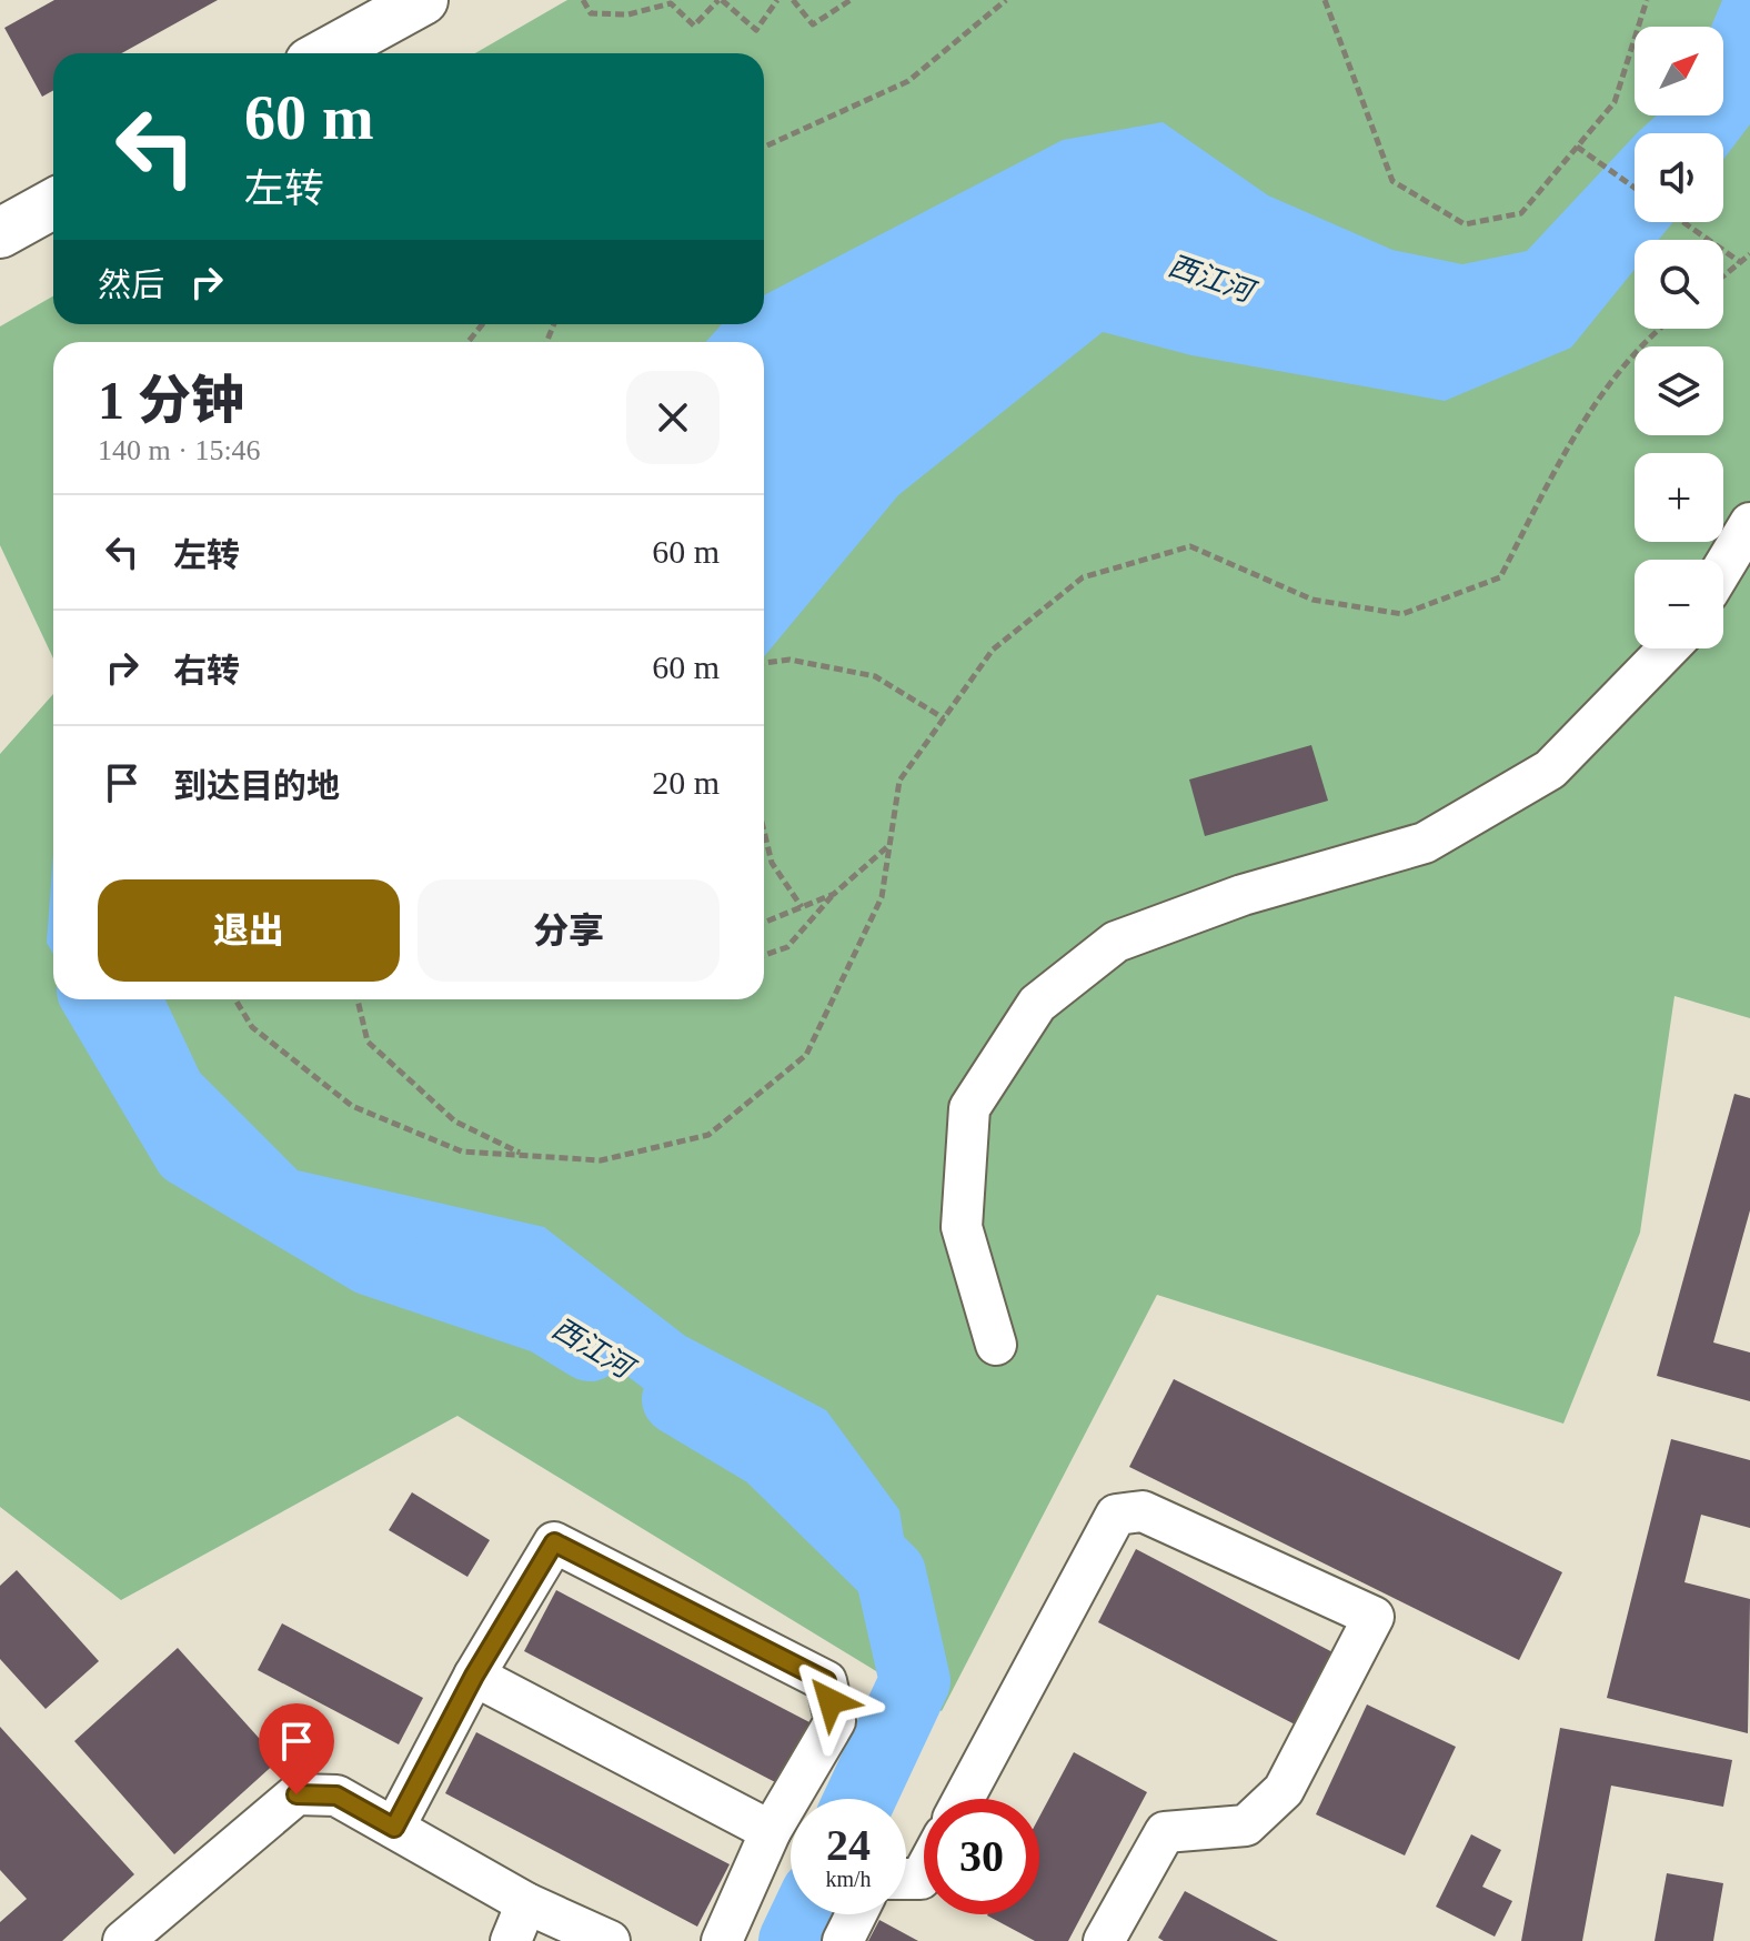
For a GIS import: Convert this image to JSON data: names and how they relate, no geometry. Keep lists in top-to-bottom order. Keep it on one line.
{"water":["西江河"],"north":"top right","page":{"map_buttons":["+","−"],"turn":["60 m","左转"],"then":"然后","heading":["1 分钟","140 m · 15:46"],"list":[{"name":"左转","value":"60 m"},{"name":"右转","value":"60 m"},{"name":"到达目的地","value":"20 m"}],"buttons":["退出","分享"],"speed":"24 km/h","limit":"30"}}
